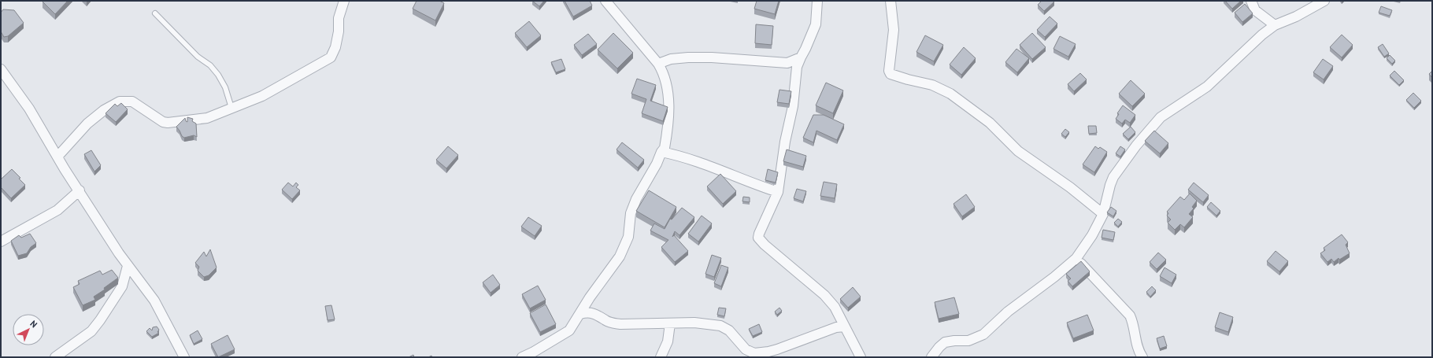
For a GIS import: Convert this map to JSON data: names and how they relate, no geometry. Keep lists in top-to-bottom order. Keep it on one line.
{"north":"top right"}
